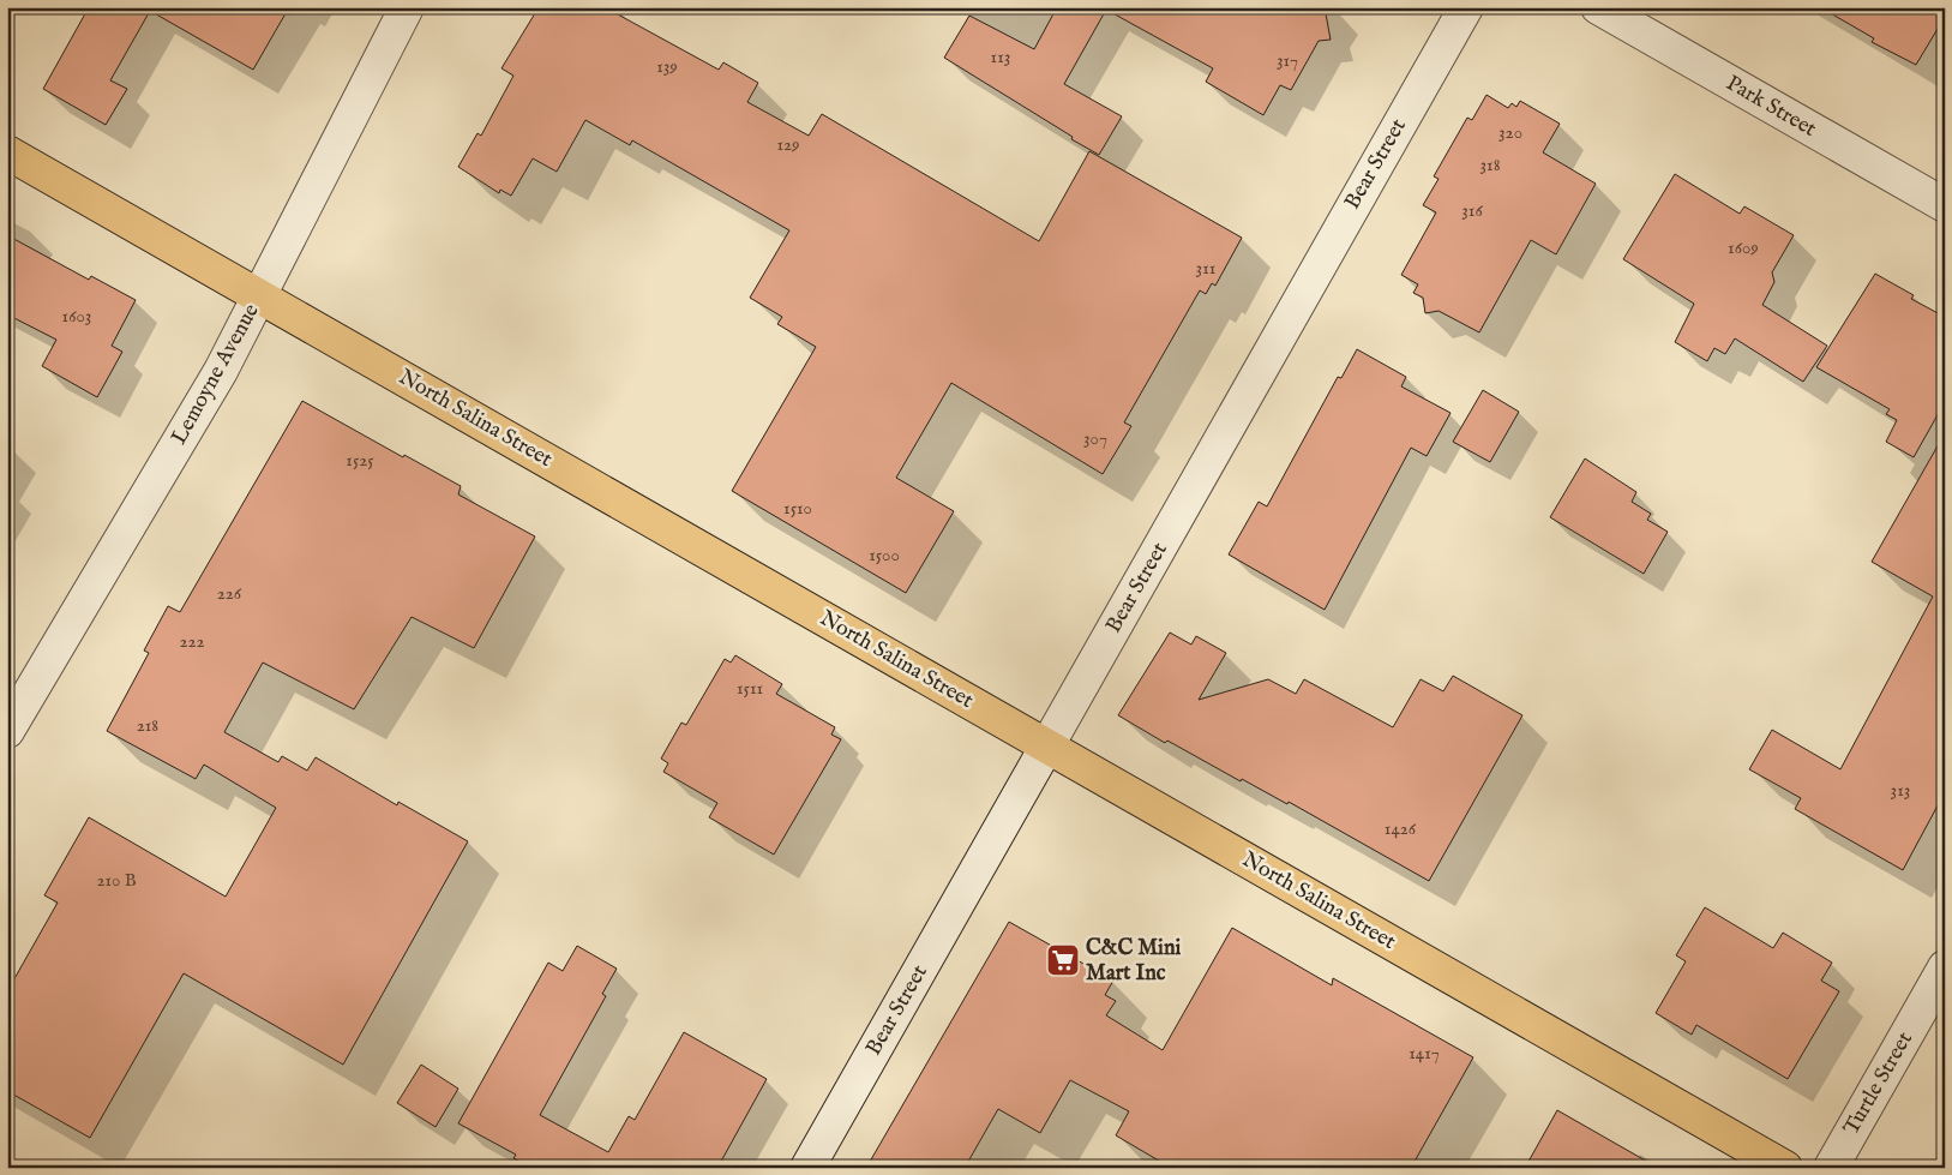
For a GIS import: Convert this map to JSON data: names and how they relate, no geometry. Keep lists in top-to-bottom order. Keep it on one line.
{"streets":{"main road":["North Salina Street"],"street":["Park Street","Bear Street","Lemoyne Avenue","Turtle Street"]},"crossings":[["Bear Street","North Salina Street"],["Lemoyne Avenue","North Salina Street"]],"places":{"supermarket":["C&C Mini Mart Inc"]},"house_numbers":["113","317","139","320","129","318","316","1609","311","1603","307","1525","1510","1500","226","222","1511","218","313","1426","210 B","1417"]}
